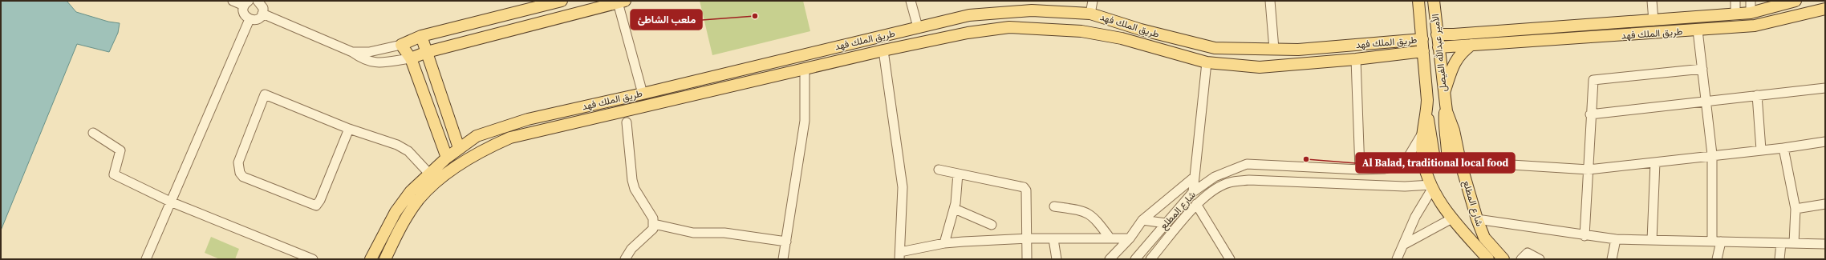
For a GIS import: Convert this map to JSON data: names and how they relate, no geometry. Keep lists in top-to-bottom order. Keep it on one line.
{"streets":{"main road":["طريق الملك فهد","الأمير عبدالله الفيصل","شارع المطلع"]},"crossings":[["طريق الملك فهد","الأمير عبدالله الفيصل"],["الأمير عبدالله الفيصل","شارع المطلع"]],"places":["ملعب الشاطئ","Al Balad, traditional local food"]}
